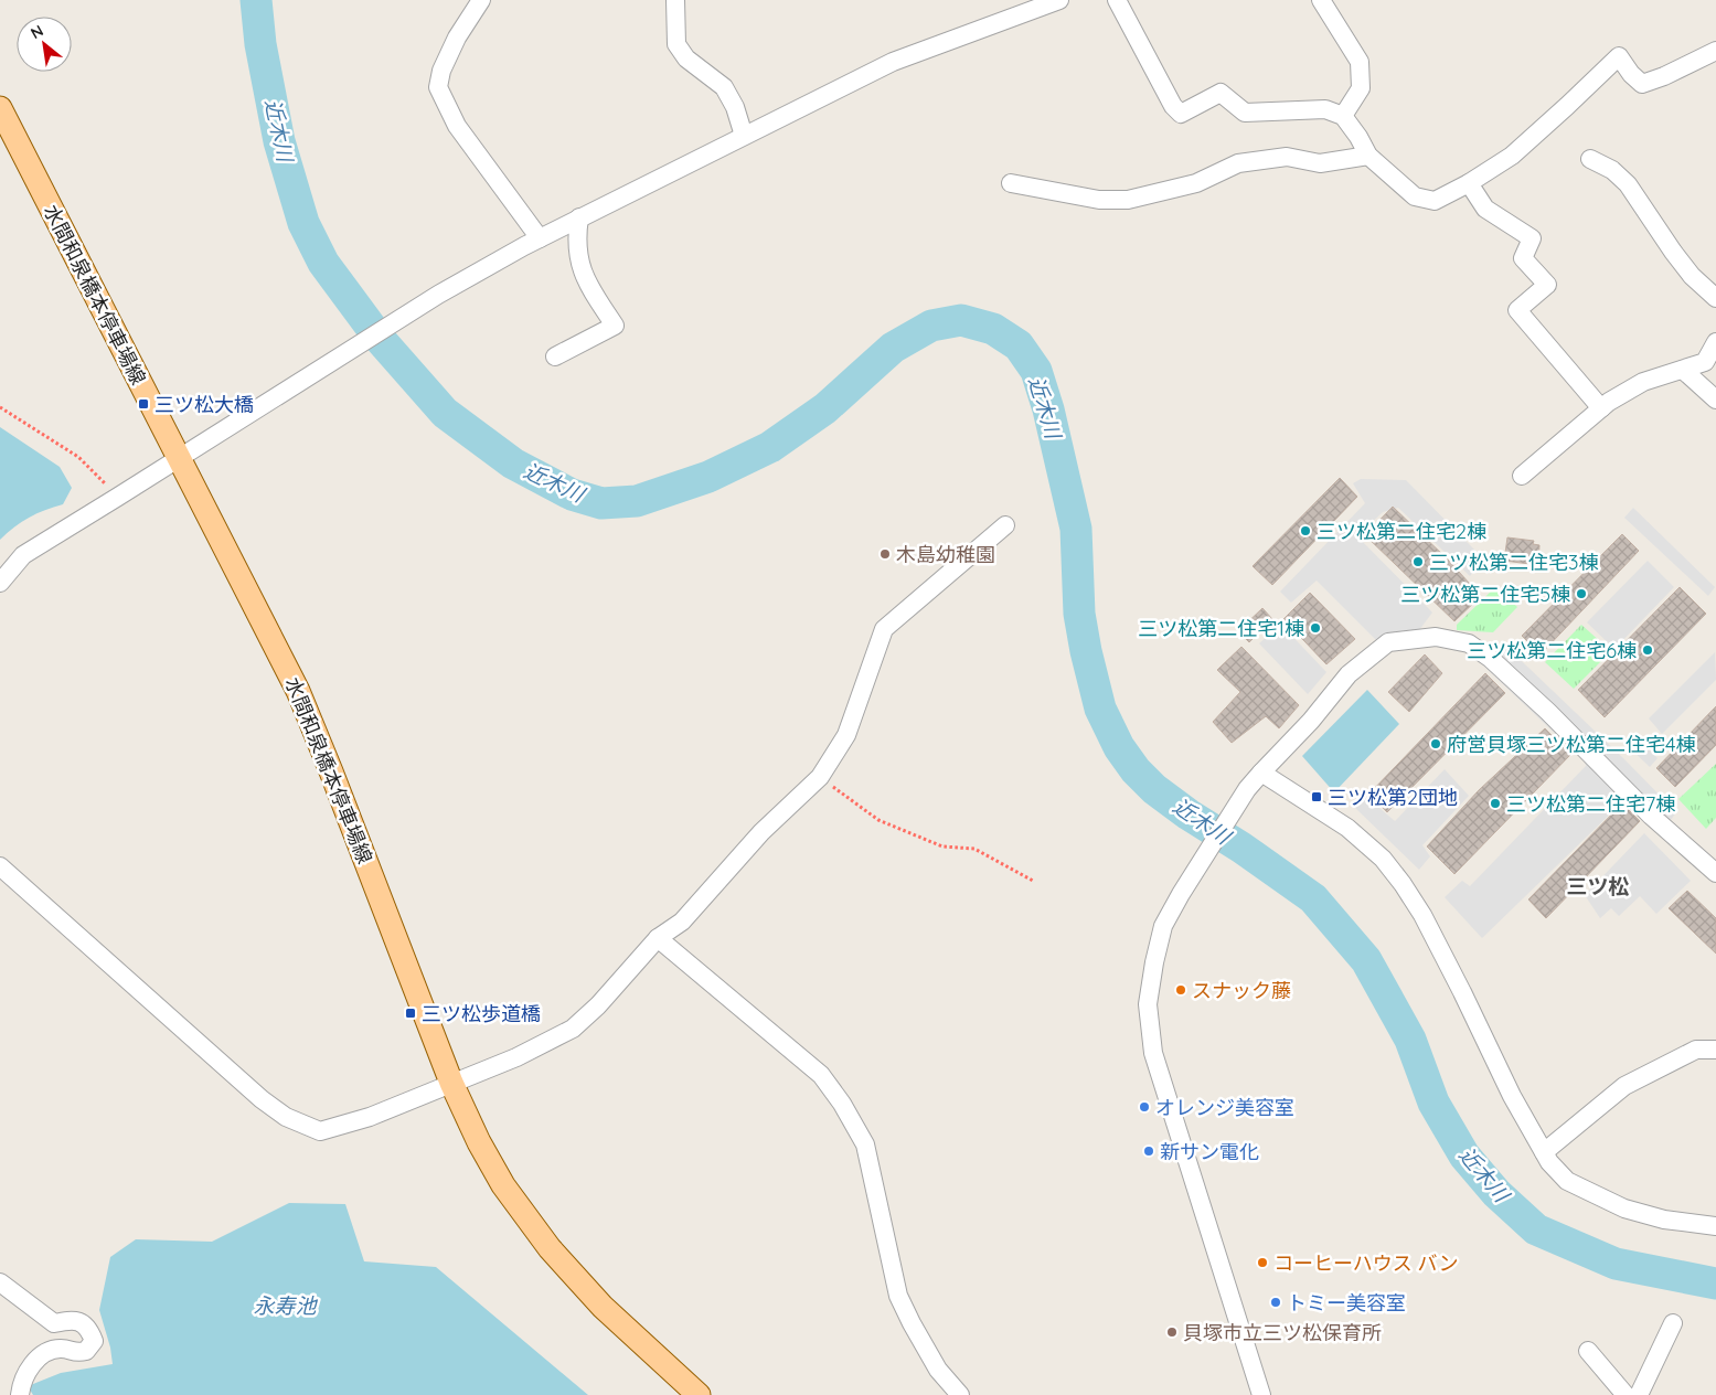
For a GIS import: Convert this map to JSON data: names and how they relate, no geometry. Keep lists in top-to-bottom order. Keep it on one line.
{"streets":{"main road":["水間和泉橋本停車場線"]},"districts":["三ツ松"],"water":["近木川","永寿池"],"places":{"transit":["三ツ松大橋","三ツ松第2団地","三ツ松歩道橋"],"other":["三ツ松第二住宅2棟","木島幼稚園","三ツ松第二住宅3棟","三ツ松第二住宅5棟","三ツ松第二住宅1棟","三ツ松第二住宅6棟","府営貝塚三ツ松第二住宅4棟","三ツ松第二住宅7棟","スナック藤","オレンジ美容室","新サン電化","コーヒーハウス バン","トミー美容室","貝塚市立三ツ松保育所"]},"north":"top left"}
